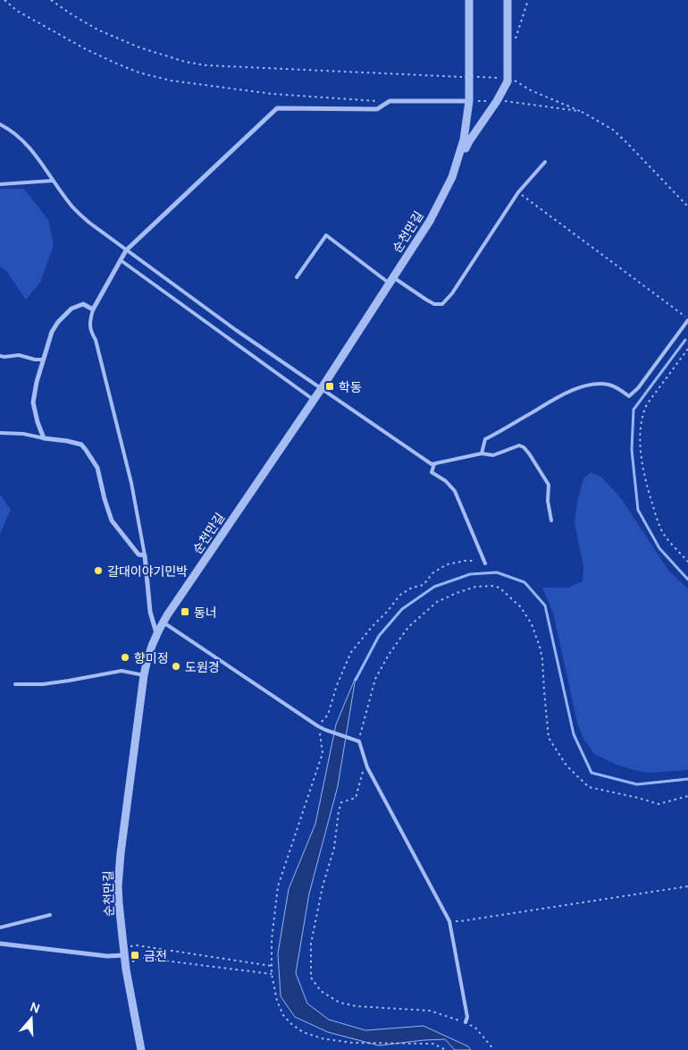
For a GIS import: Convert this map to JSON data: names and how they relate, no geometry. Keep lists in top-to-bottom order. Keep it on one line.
{"streets":{"street":["순천만길"]},"places":{"transit":["학동","동너","금전"],"other":["갈대이야기민박","향미정","도원경"]},"north":"top"}
